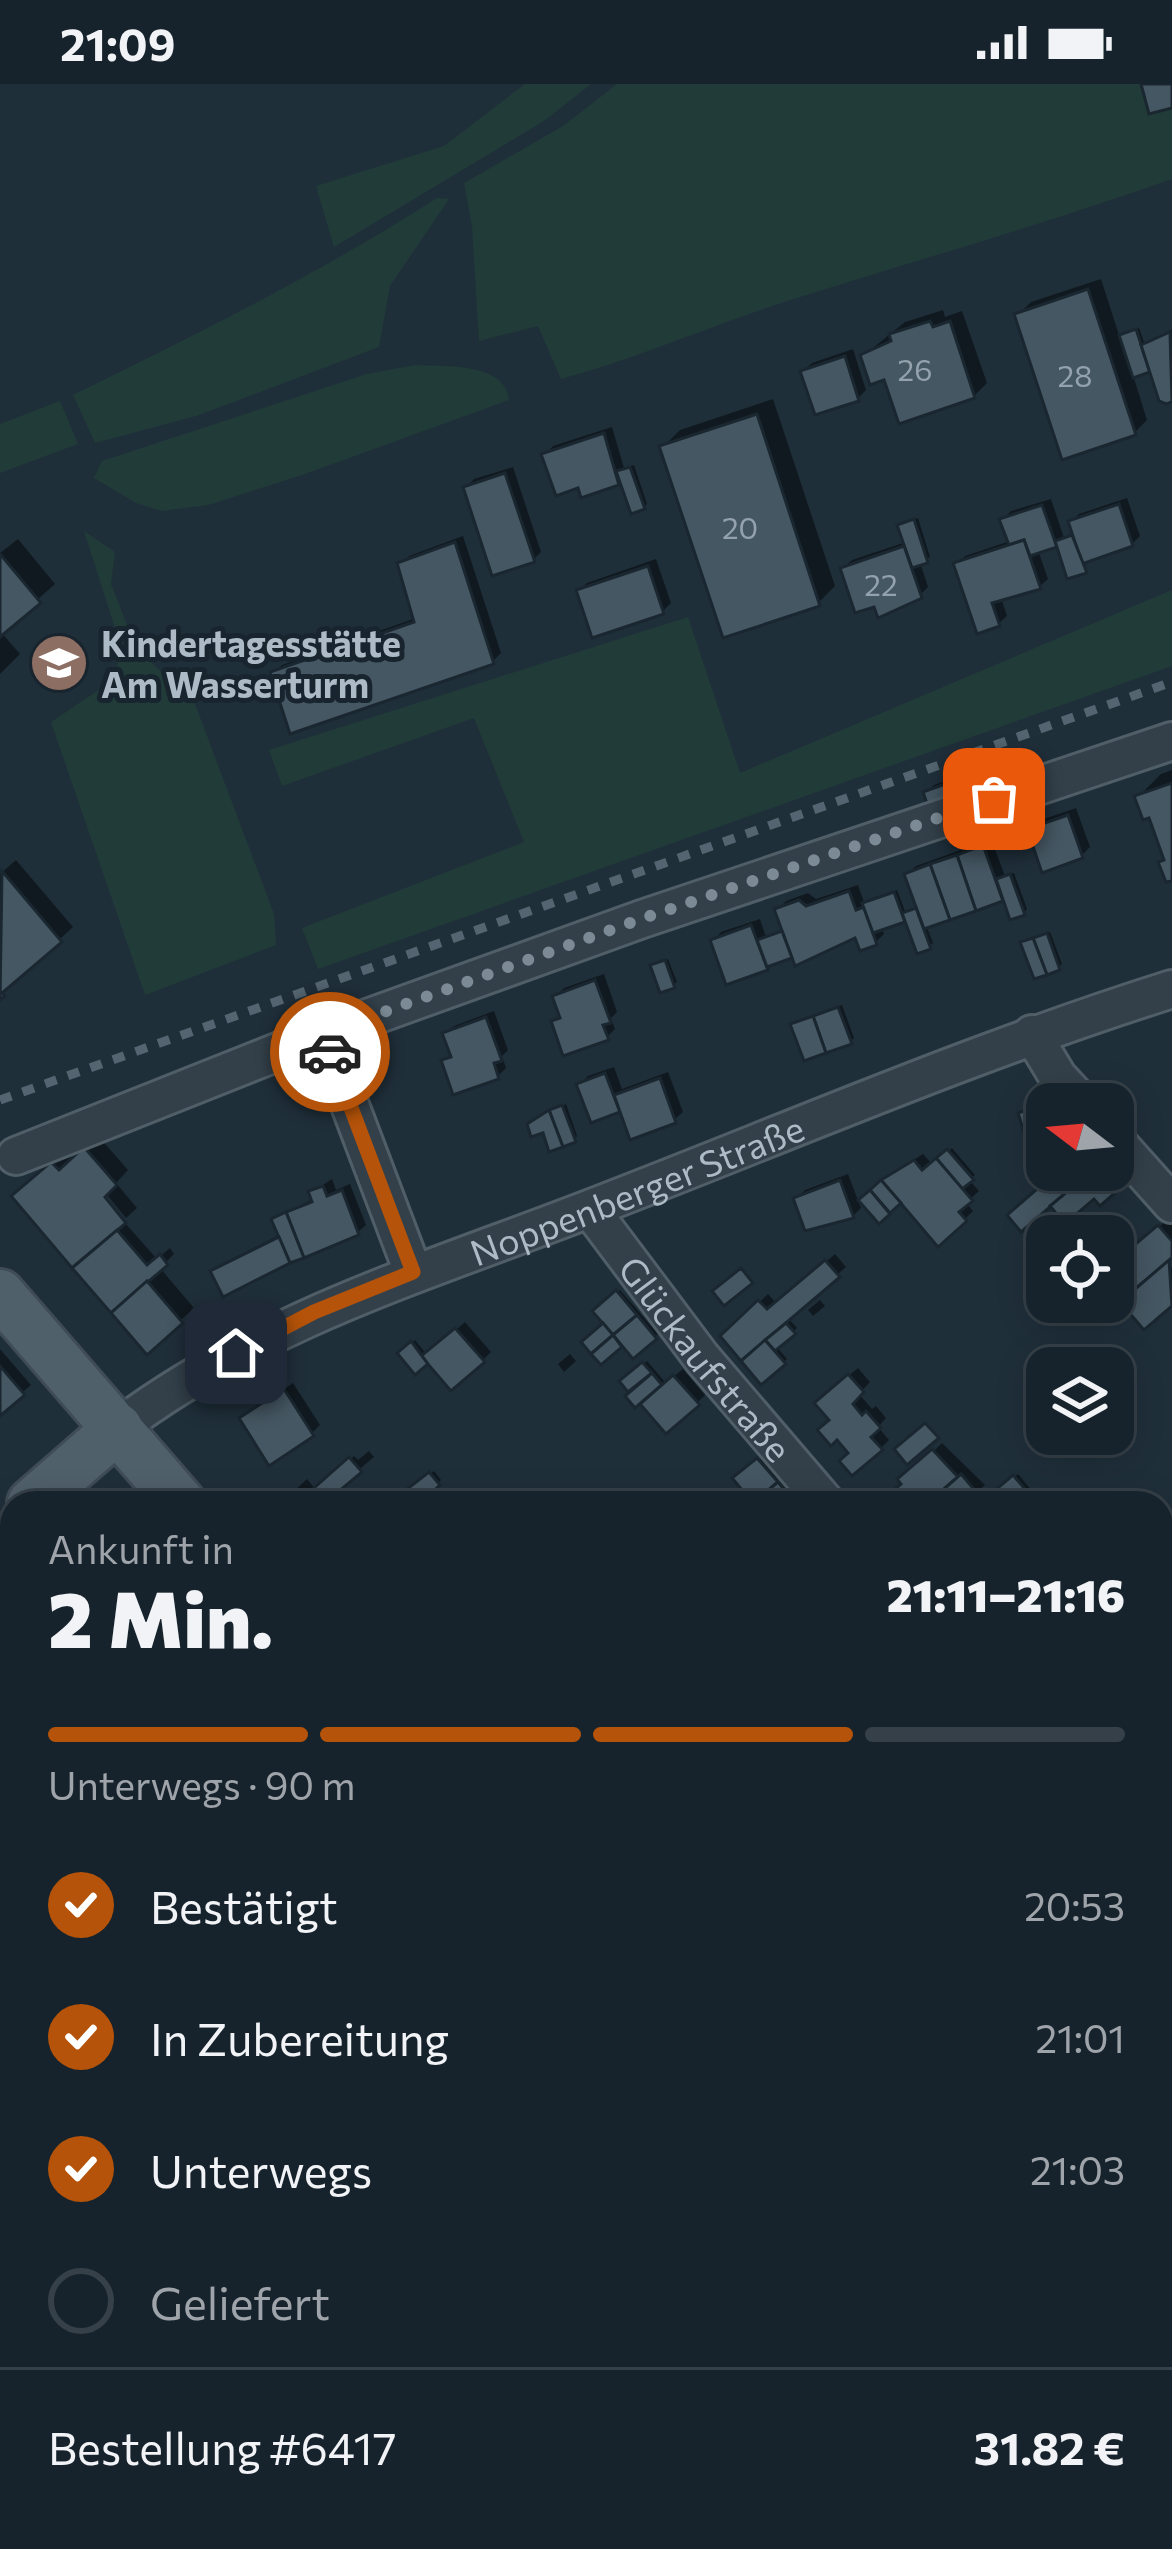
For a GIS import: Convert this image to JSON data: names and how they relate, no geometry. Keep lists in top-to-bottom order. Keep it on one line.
{"streets":{"street":["Noppenberger Straße","Glückaufstraße"]},"crossings":[["Noppenberger Straße","Glückaufstraße"]],"places":{"school or university":["Kindertagesstätte Am Wasserturm"]},"house_numbers":["26","28","20","22"],"north":"left","page":{"status":"21:09","heading":["2 Min.","Ankunft in","21:11–21:16"],"panel":["Bestellung #6417","31.82 €"],"bar":"Unterwegs · 90 m","list":[["Bestätigt","20:53"],["In Zubereitung","21:01"],["Unterwegs","21:03"],"Geliefert"]}}
